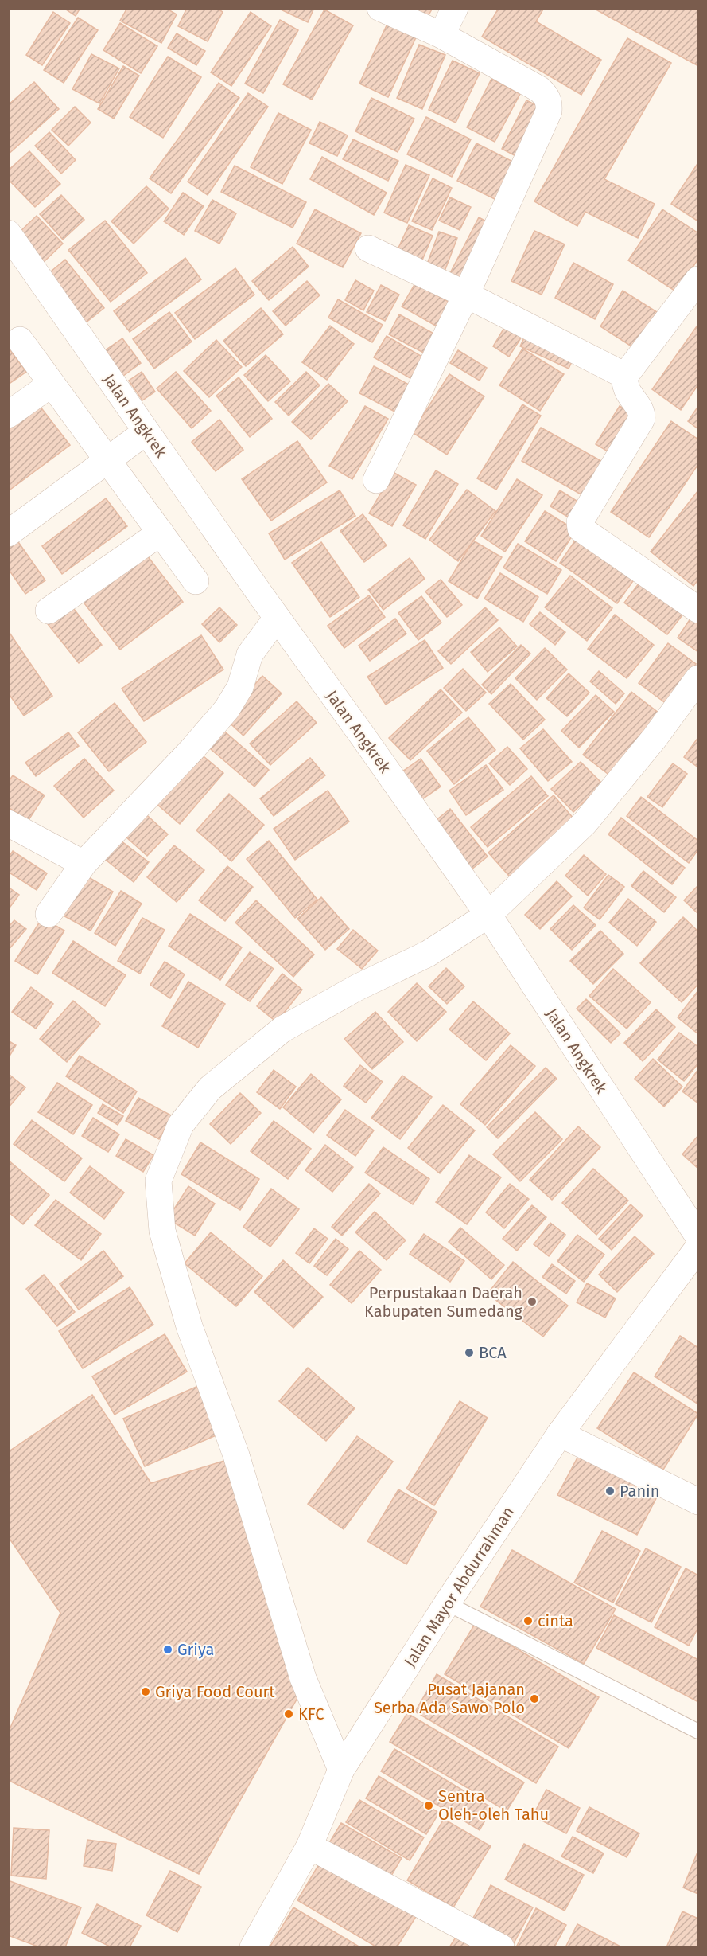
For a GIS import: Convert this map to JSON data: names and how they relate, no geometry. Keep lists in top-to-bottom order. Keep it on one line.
{"streets":{"street":["Jalan Angkrek","Jalan Mayor Abdurrahman"]},"places":["Perpustakaan Daerah Kabupaten Sumedang","BCA","Panin","cinta","Griya","Griya Food Court","Pusat Jajanan Serba Ada Sawo Polo","KFC","Sentra Oleh-oleh Tahu"]}
